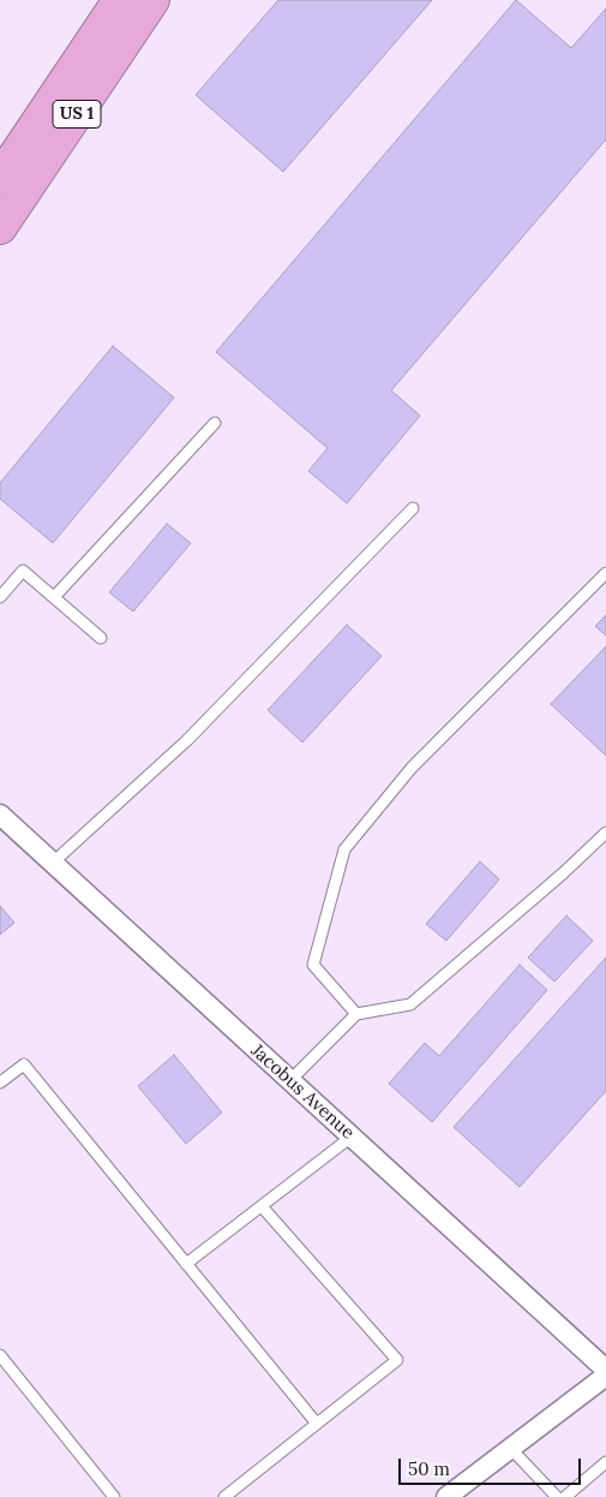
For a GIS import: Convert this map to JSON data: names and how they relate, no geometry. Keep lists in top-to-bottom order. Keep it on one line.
{"streets":{"highway":["US 1"],"street":["Jacobus Avenue"]},"scale_bar":"50 m"}
